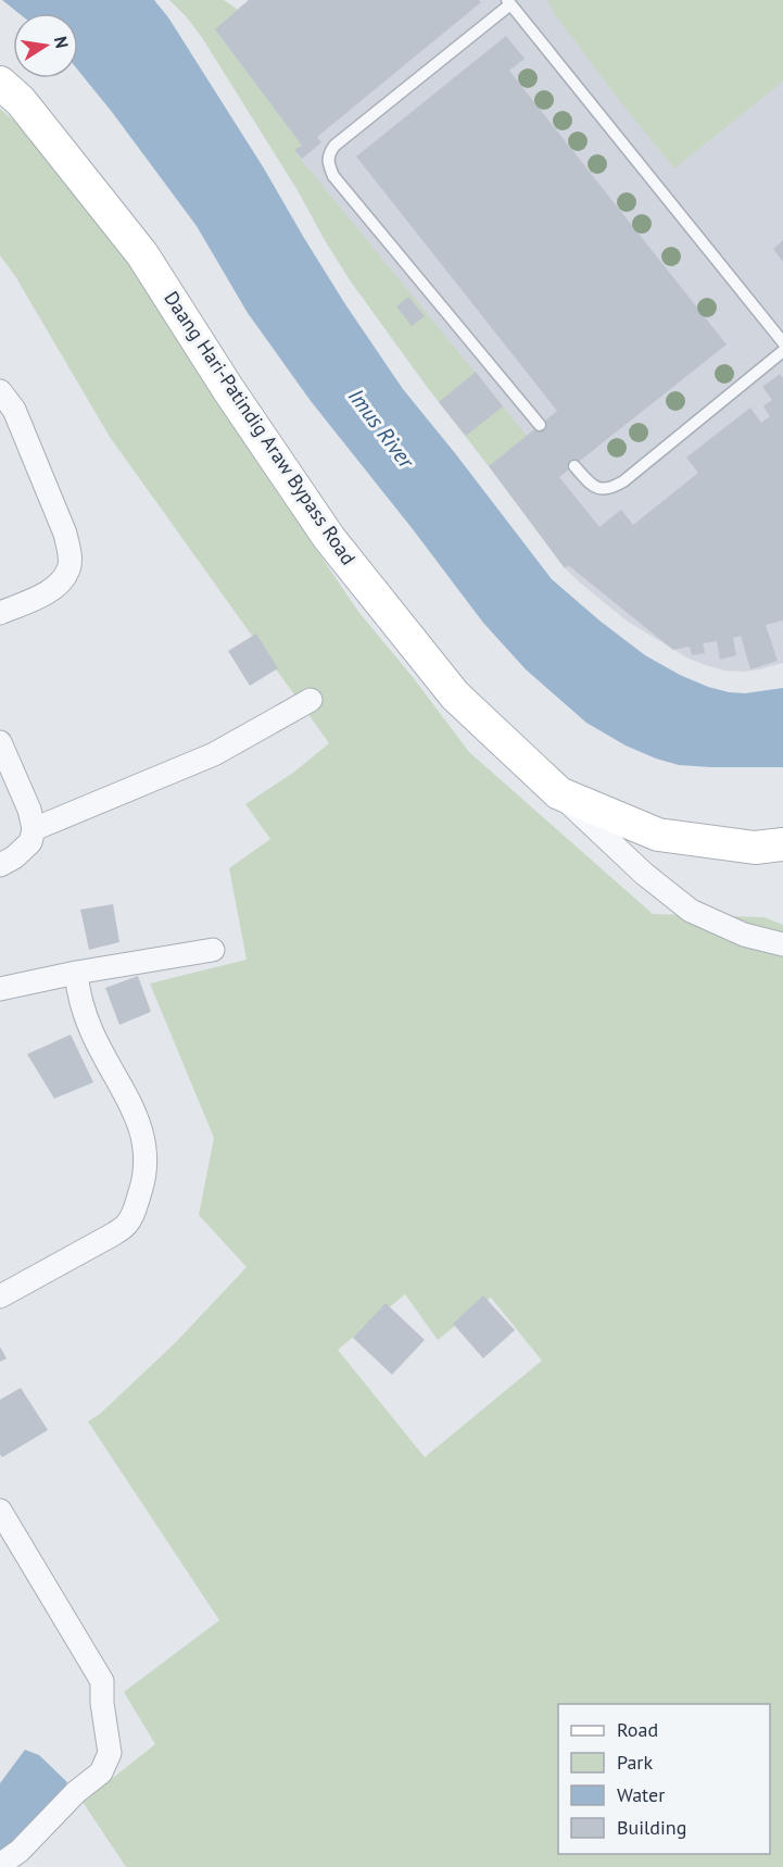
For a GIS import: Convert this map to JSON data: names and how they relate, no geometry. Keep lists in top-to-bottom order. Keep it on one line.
{"streets":{"main road":["Daang Hari-Patindig Araw Bypass Road"]},"water":["Imus River"],"legend":["Road","Park","Water","Building"],"north":"right"}
